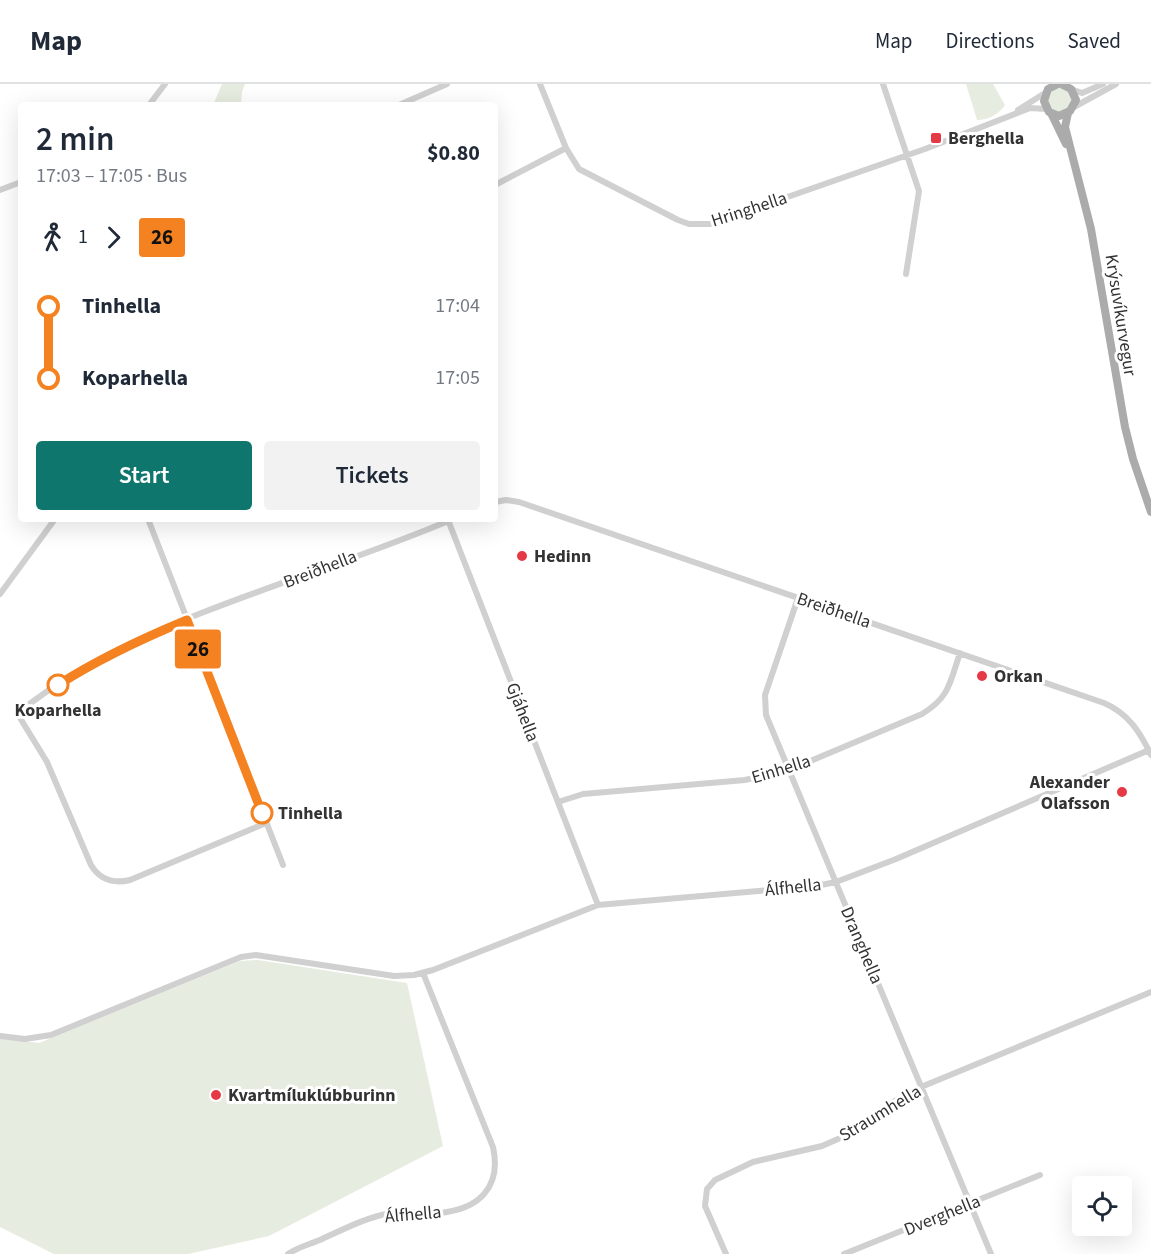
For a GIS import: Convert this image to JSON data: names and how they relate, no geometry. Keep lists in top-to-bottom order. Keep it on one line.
{"streets":{"main road":["Krýsuvíkurvegur"],"street":["Hringhella","Breiðhella","Gjáhella","Einhella","Álfhella","Dranghella","Straumhella","Dverghella"]},"crossings":[["Breiðhella","Einhella"],["Breiðhella","Álfhella"],["Breiðhella","Dranghella"],["Gjáhella","Einhella"],["Gjáhella","Álfhella"],["Einhella","Dranghella"],["Álfhella","Dranghella"],["Dranghella","Straumhella"],["Dranghella","Dverghella"]],"places":{"transit":["Berghella"],"other":["Hedinn","Orkan","Koparhella","Alexander Olafsson","Tinhella","Kvartmíluklúbburinn"]},"lines":["bus line 26"],"page":{"header":"Map","nav":["Map","Directions","Saved"],"on_map":"26","heading":["2 min","17:03 – 17:05 · Bus","$0.80"],"legs":["1","26"],"list":[{"name":"Tinhella","value":"17:04"},{"name":"Koparhella","value":"17:05"}],"buttons":["Start","Tickets"]}}
